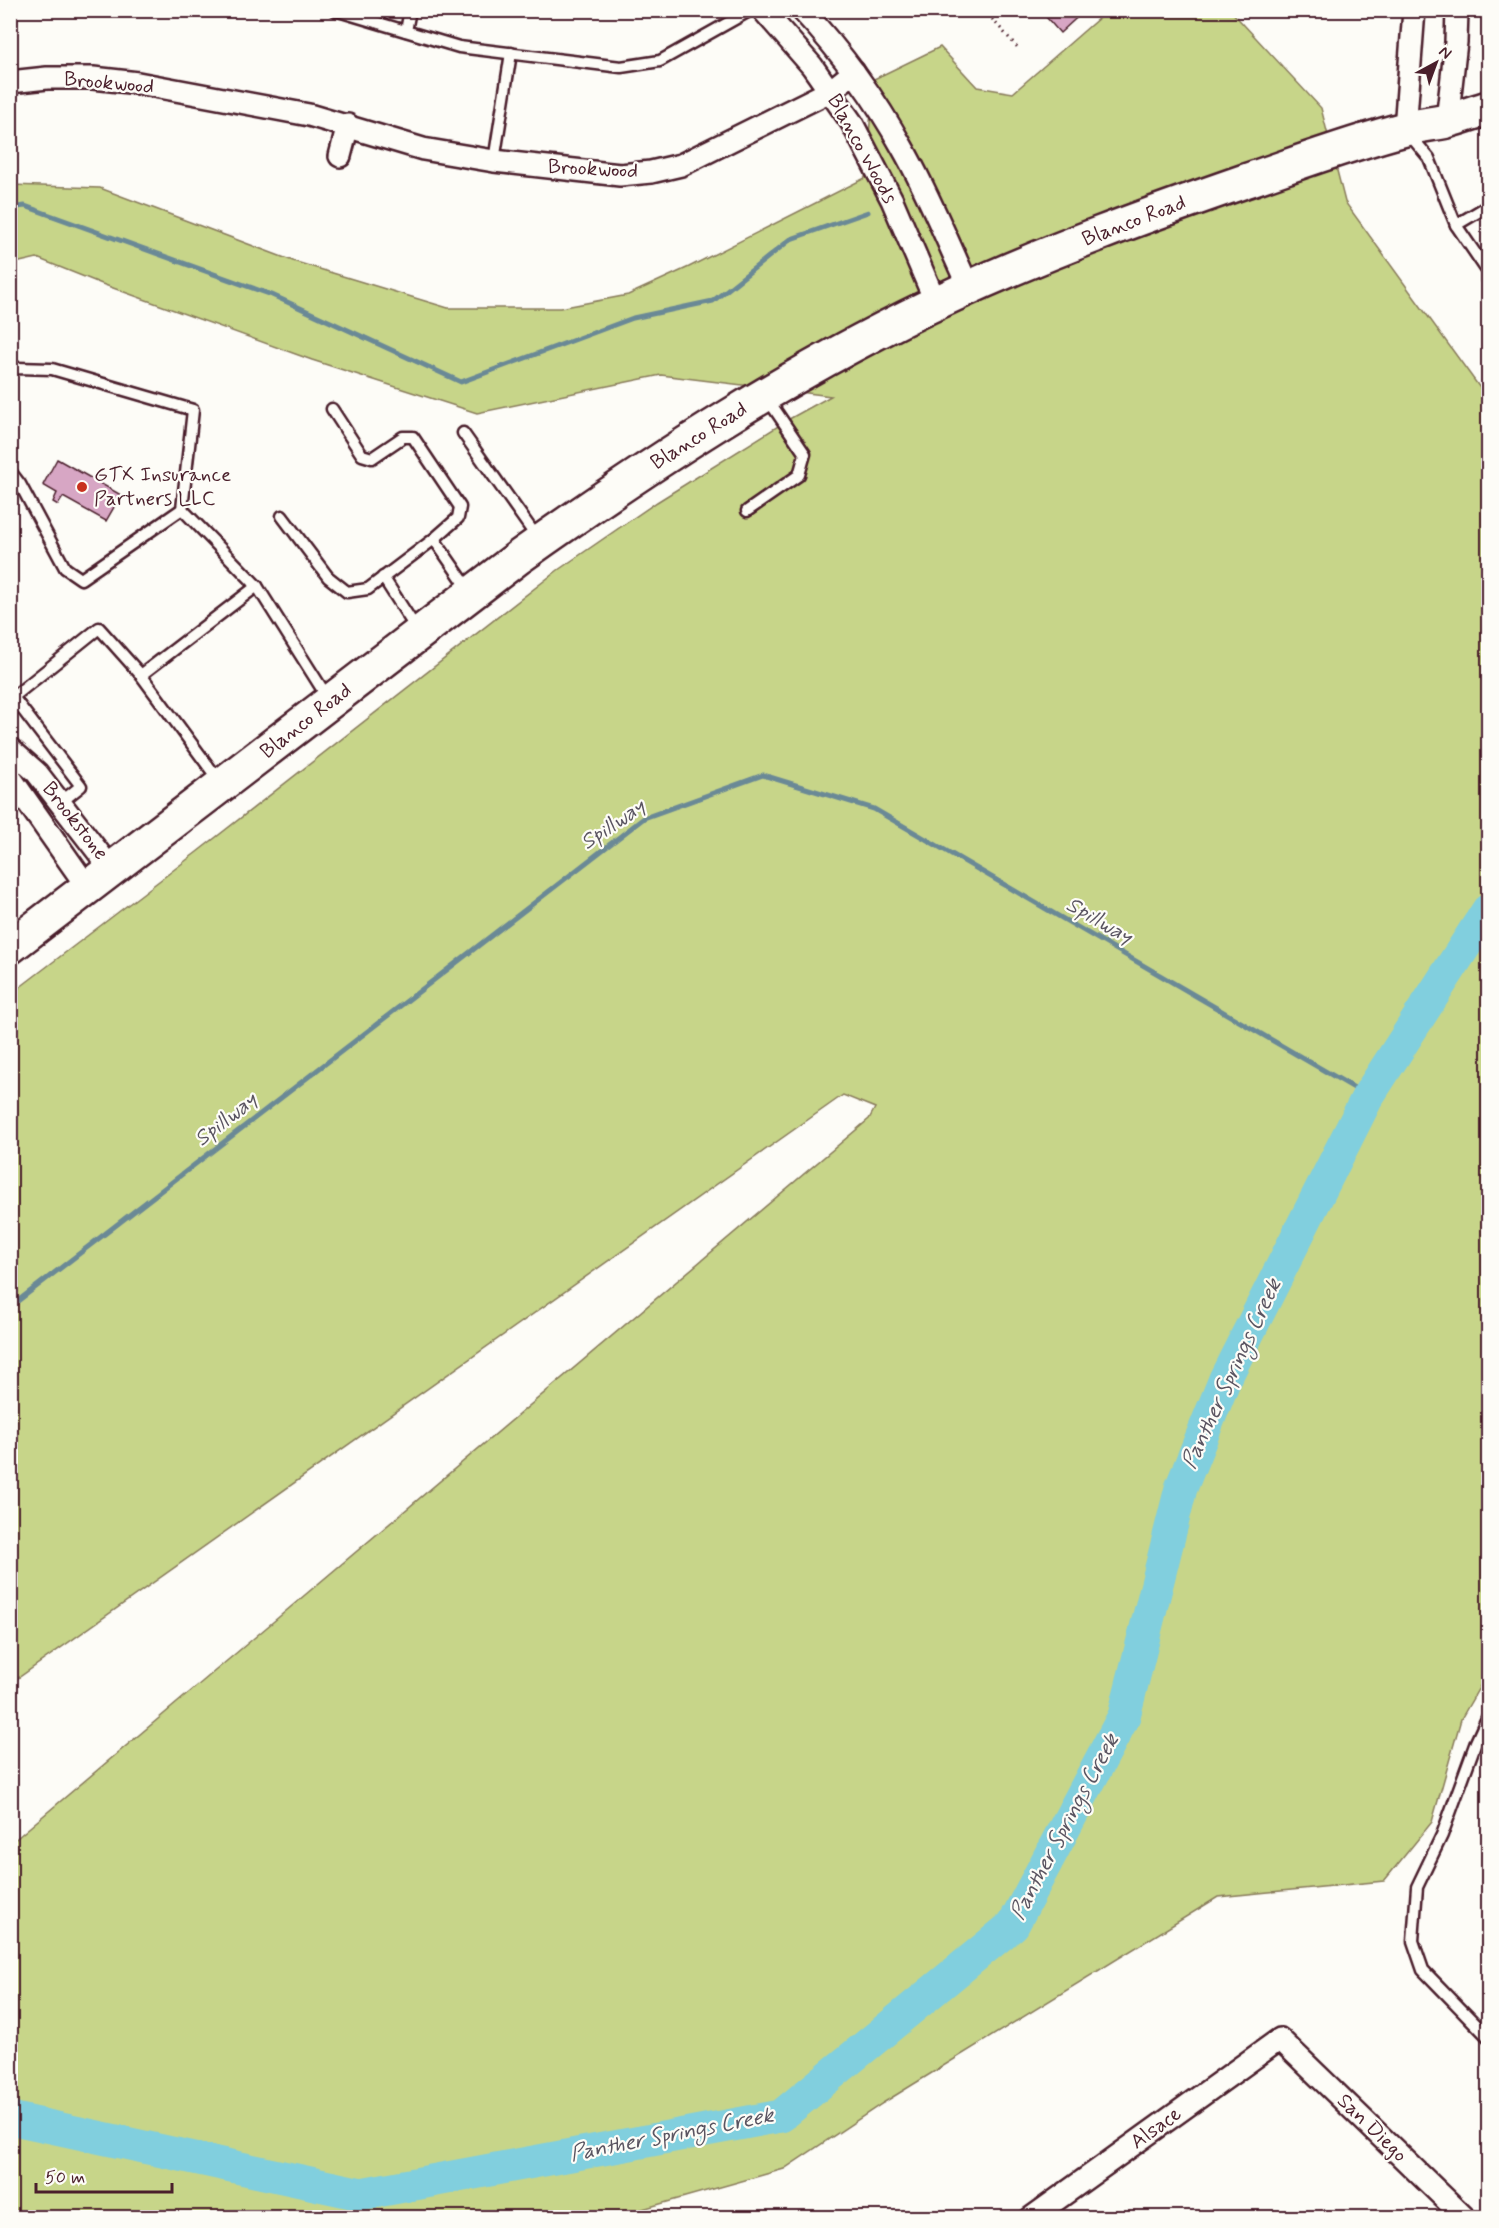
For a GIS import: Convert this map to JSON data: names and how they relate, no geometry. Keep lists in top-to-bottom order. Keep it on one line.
{"streets":{"main road":["Blanco Road"],"street":["Brookwood","Blanco Woods","Brookstone","Alsace","San Diego"]},"crossings":[["Brookwood","Blanco Woods"],["Blanco Woods","Blanco Road"],["Blanco Road","Brookstone"],["Alsace","San Diego"]],"water":["Spillway","Panther Springs Creek"],"places":["GTX Insurance Partners LLC"],"scale_bar":"50 m","north":"top right"}
